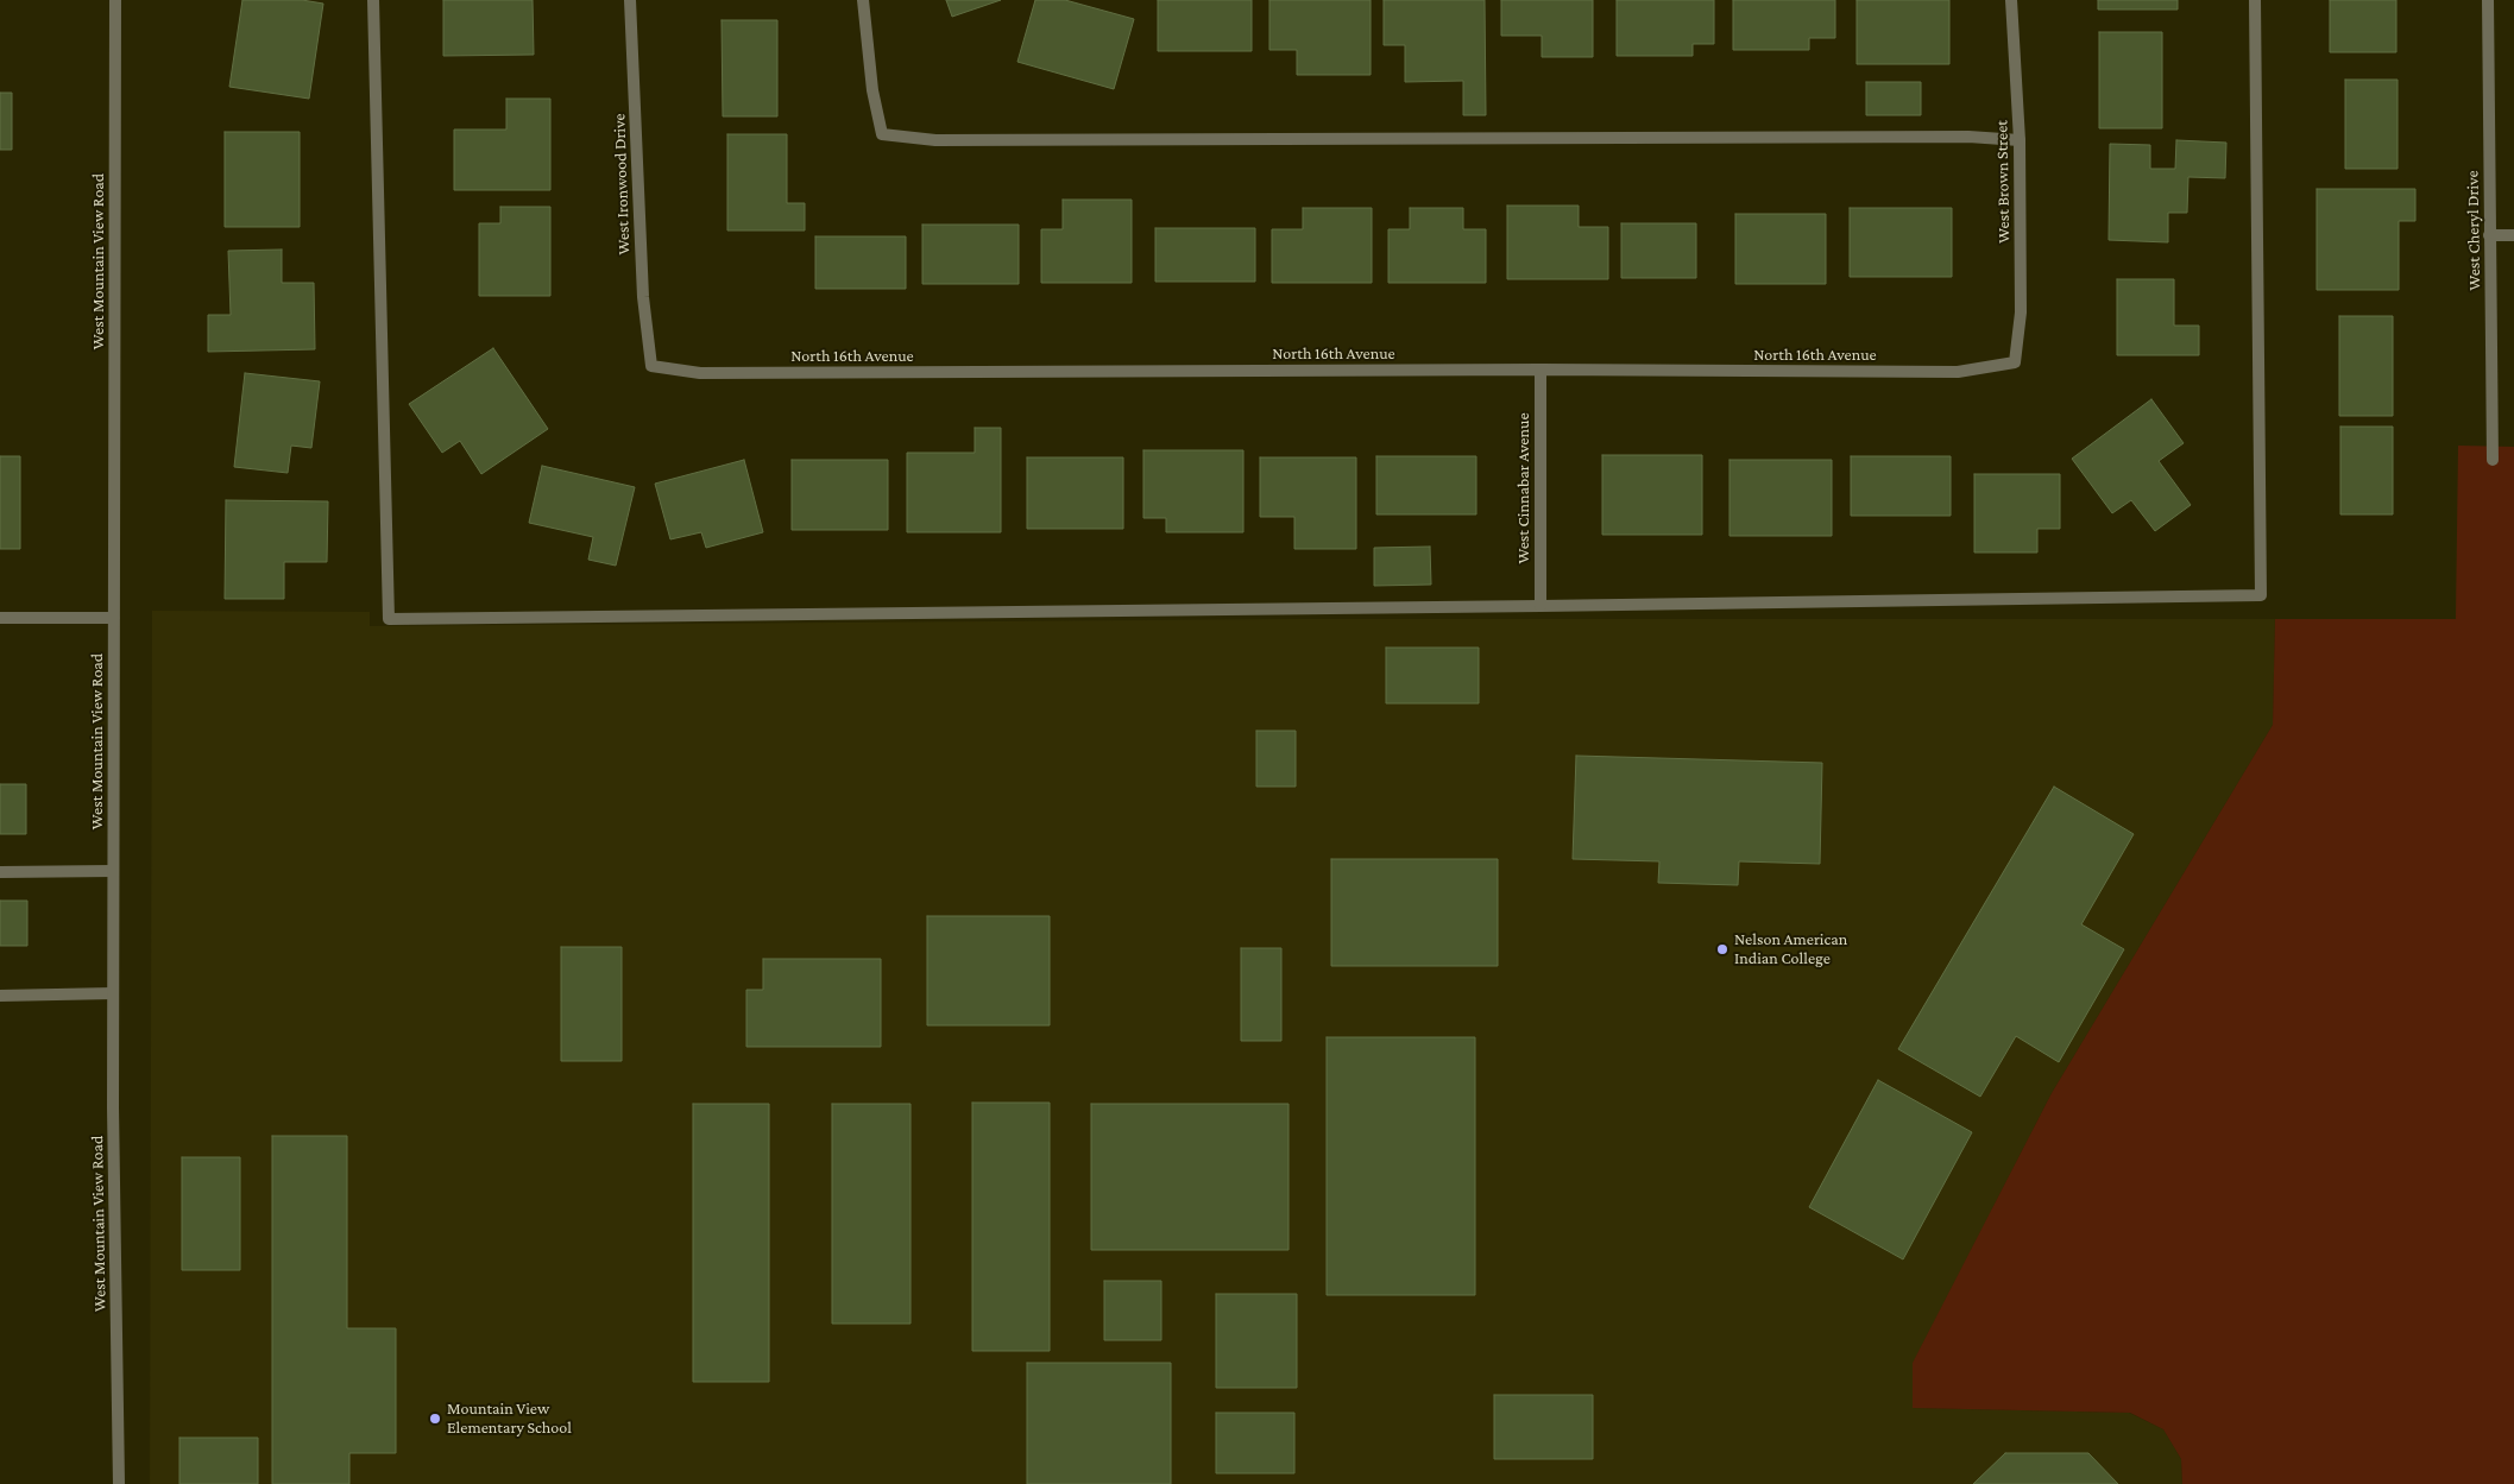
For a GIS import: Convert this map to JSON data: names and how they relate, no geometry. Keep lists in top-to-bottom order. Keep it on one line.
{"streets":{"street":["West Brown Street","West Ironwood Drive","West Cheryl Drive","West Mountain View Road","North 16th Avenue","West Cinnabar Avenue"]},"crossings":[["West Brown Street","North 16th Avenue"],["West Ironwood Drive","North 16th Avenue"],["North 16th Avenue","West Cinnabar Avenue"]],"places":["Nelson American Indian College","Mountain View Elementary School"]}
